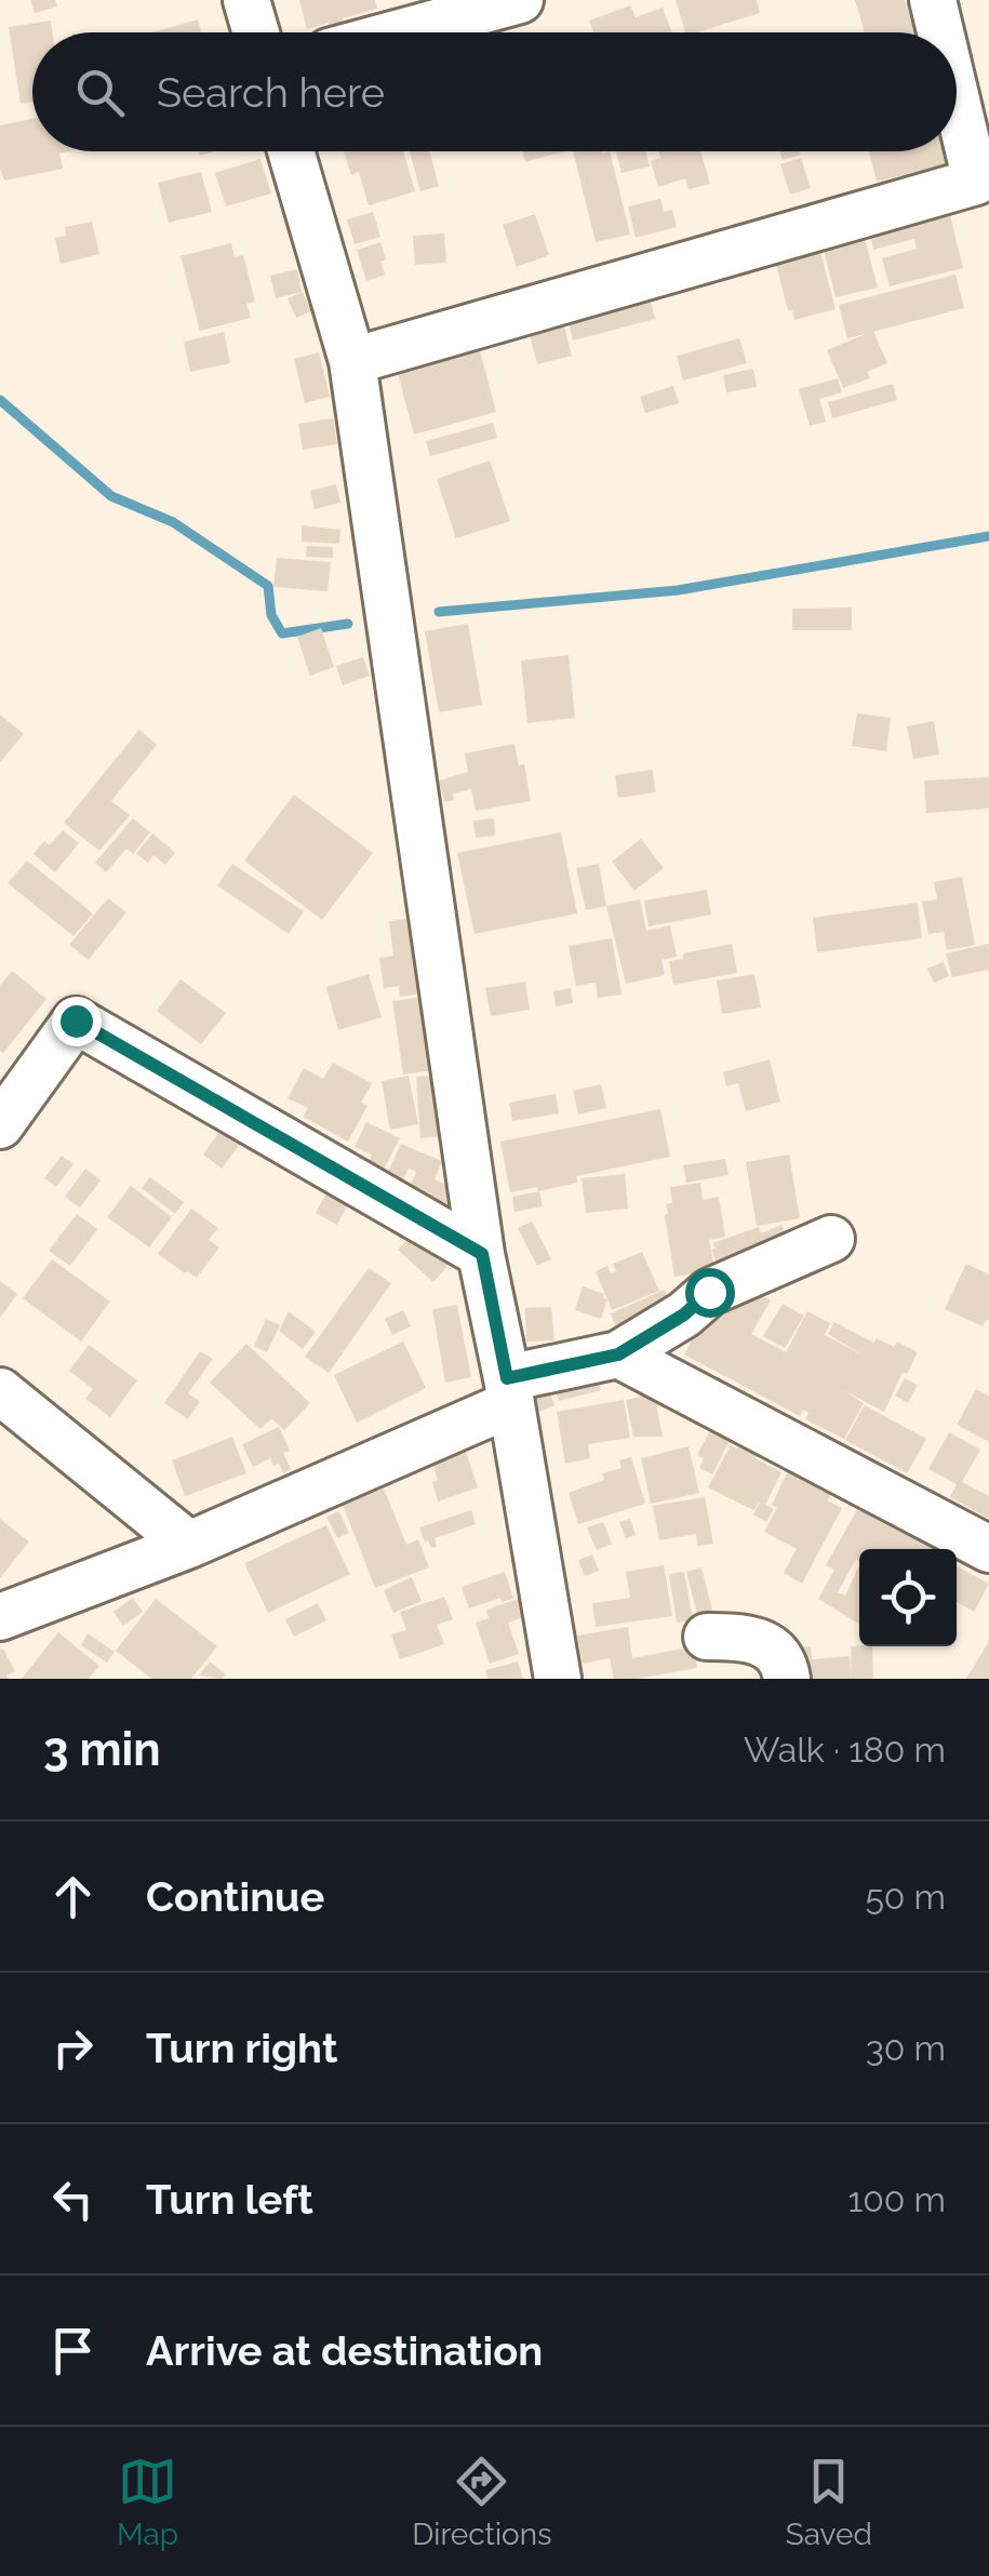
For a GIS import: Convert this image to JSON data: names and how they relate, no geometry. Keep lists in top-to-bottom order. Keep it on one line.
{"page":{"search":"Search here","heading":["3 min","Walk · 180 m"],"list":[["Continue","50 m"],["Turn right","30 m"],["Turn left","100 m"],"Arrive at destination"],"nav":["Map","Directions","Saved"]}}
